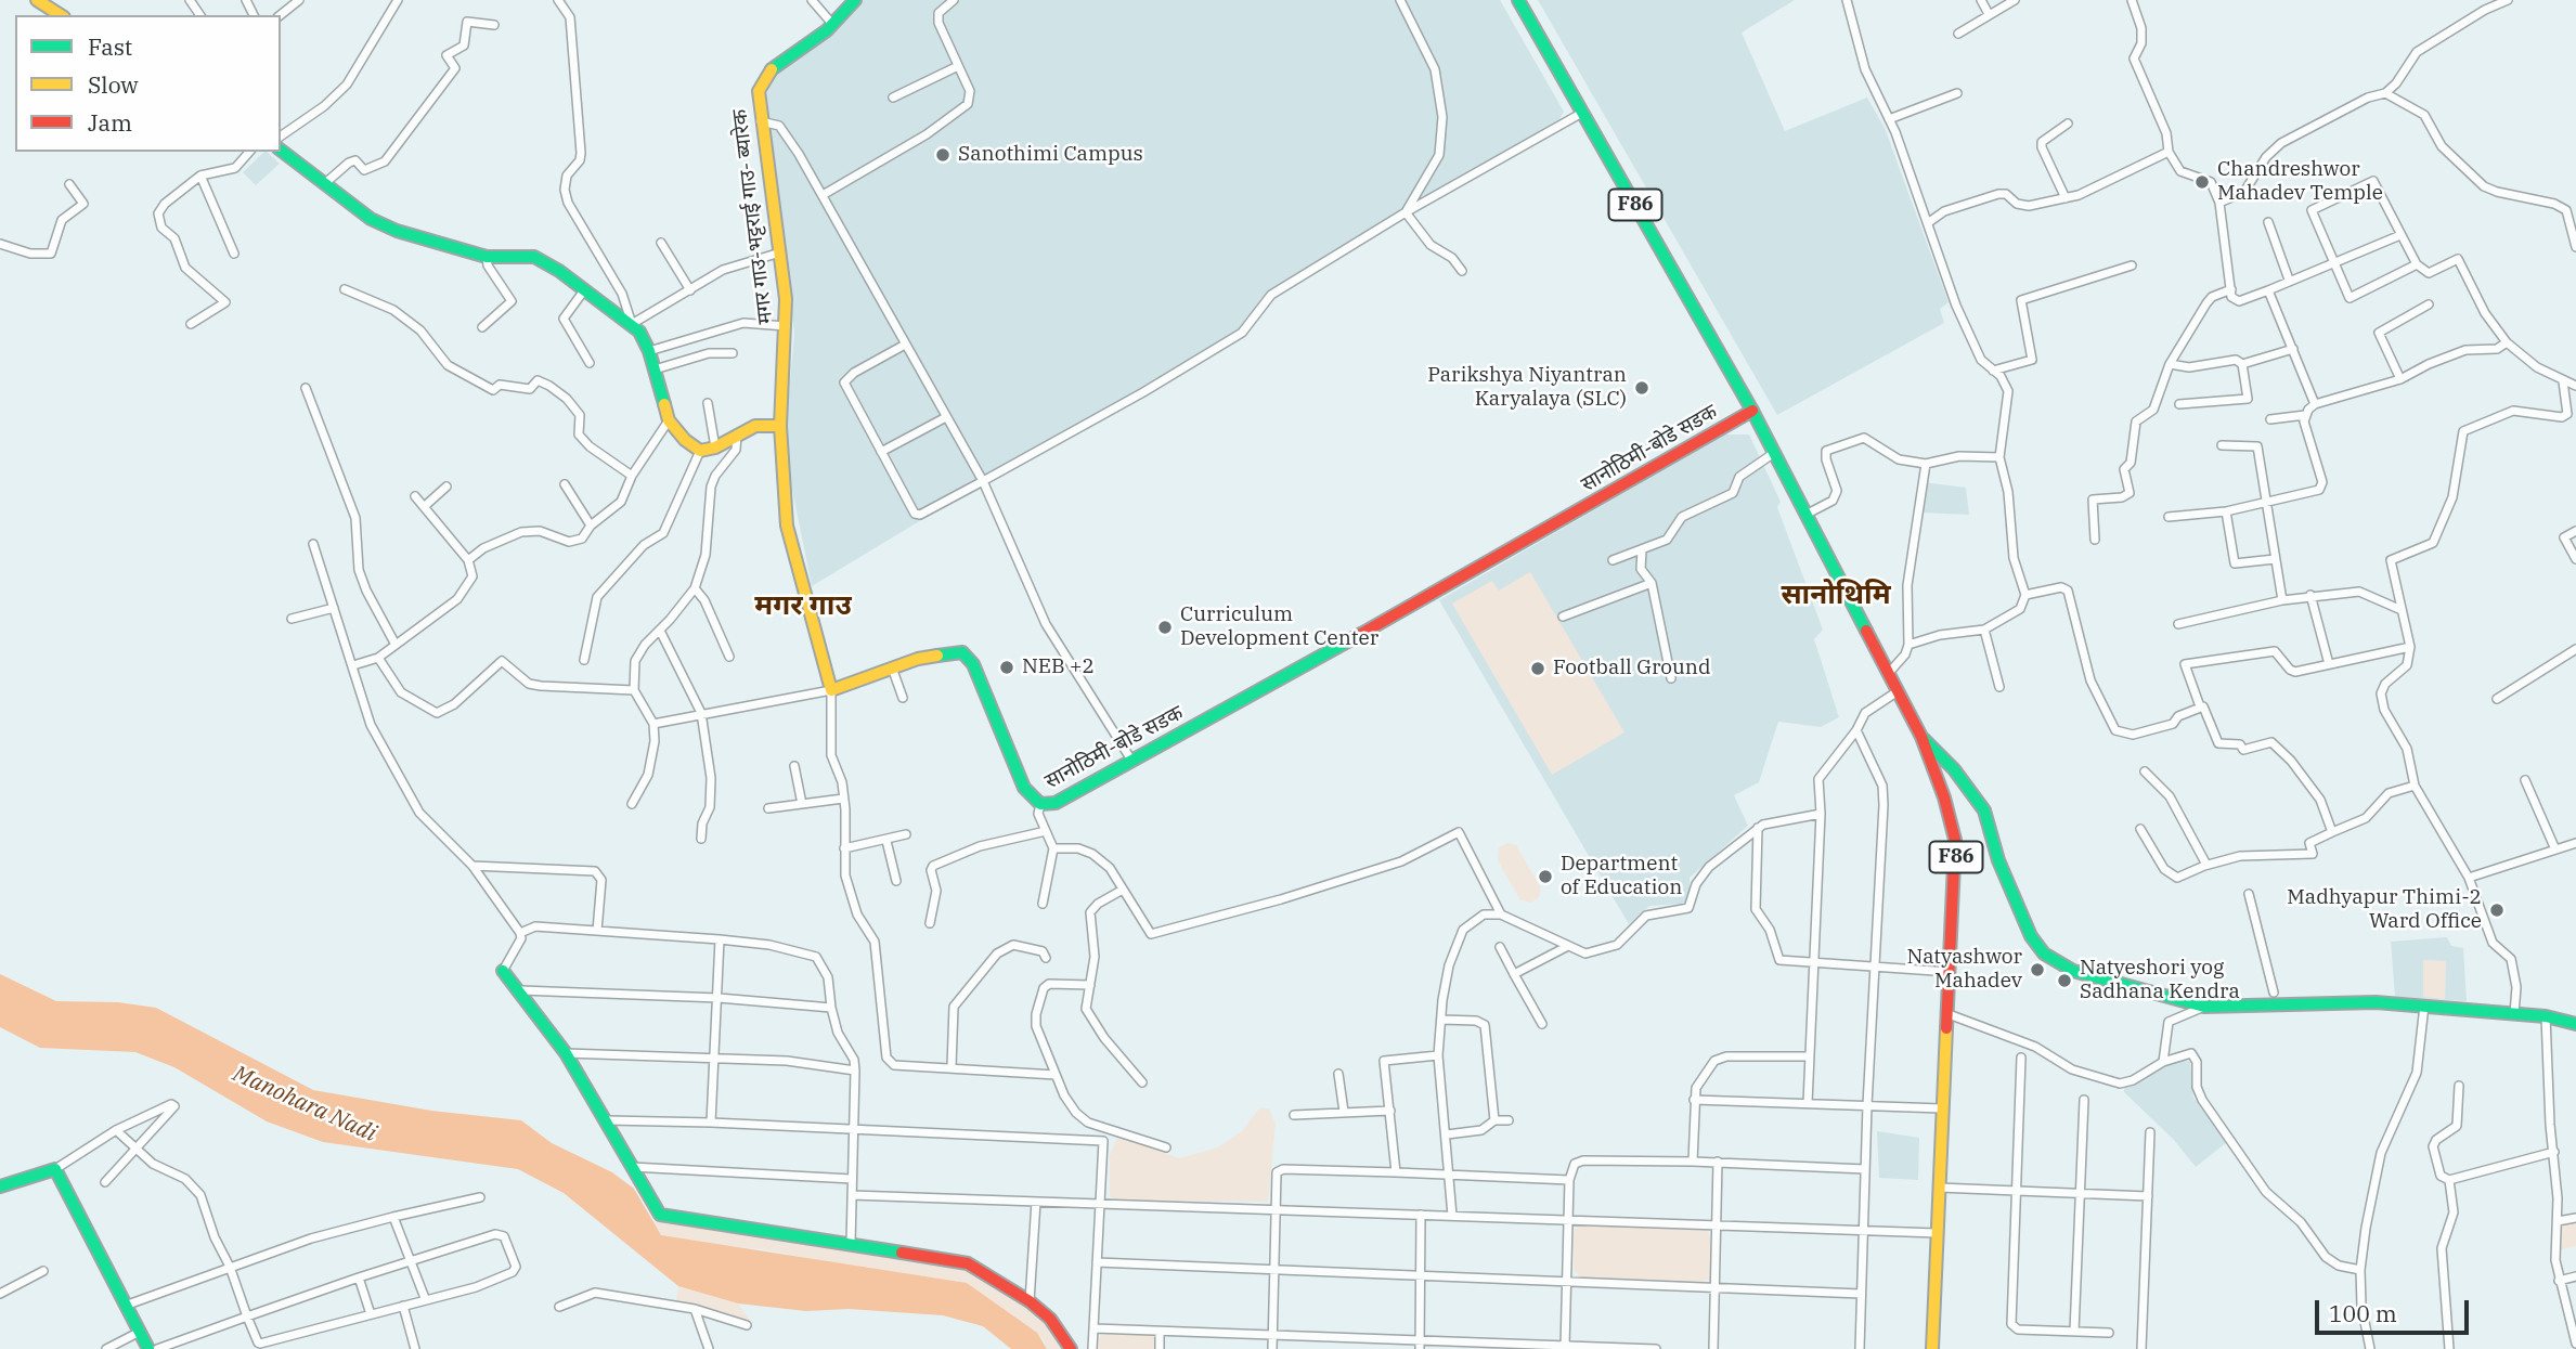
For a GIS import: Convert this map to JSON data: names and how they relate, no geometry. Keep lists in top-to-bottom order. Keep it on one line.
{"streets":{"main road":["F86","मगर गाउ-भट्टराई गाउ- ब्यारेक","सानोठिमी-बोडे सडक"]},"crossings":[["F86","सानोठिमी-बोडे सडक"]],"districts":["सानोथिमि","मगर गाउ"],"water":["Manohara Nadi"],"places":["Sanothimi Campus","Chandreshwor Mahadev Temple","Parikshya Niyantran Karyalaya (SLC)","Curriculum Development Center","NEB +2","Football Ground","Department of Education","Madhyapur Thimi-2 Ward Office","Natyashwor Mahadev","Natyeshori yog Sadhana Kendra"],"legend":["Fast","Slow","Jam"],"scale_bar":"100 m"}
